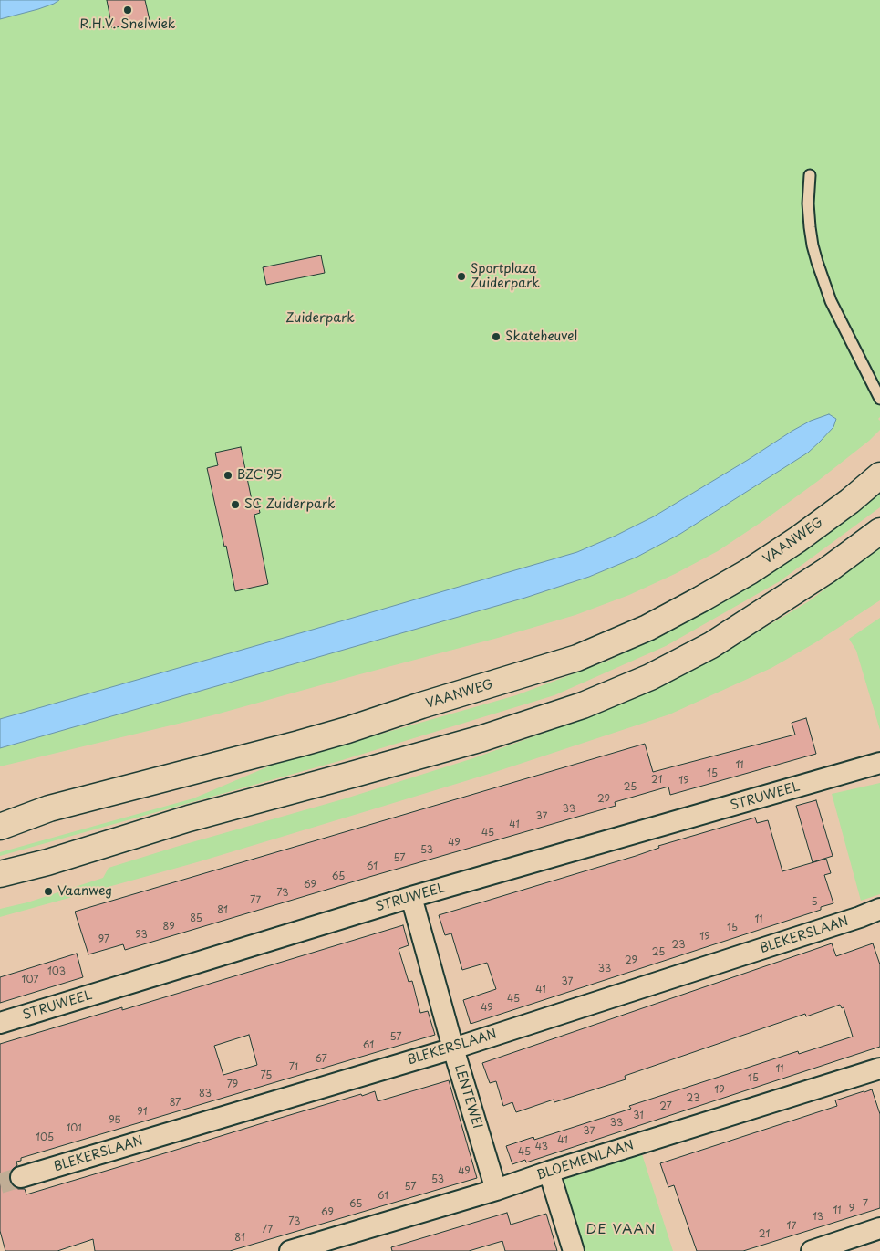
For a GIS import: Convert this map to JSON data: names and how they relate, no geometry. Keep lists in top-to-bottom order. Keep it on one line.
{"streets":{"highway":["VAANWEG"],"street":["STRUWEEL","BLEKERSLAAN","LENTEWEI","BLOEMENLAAN"]},"crossings":[["STRUWEEL","LENTEWEI"],["BLEKERSLAAN","LENTEWEI"],["LENTEWEI","BLOEMENLAAN"]],"districts":["DE VAAN"],"parks":["Zuiderpark"],"places":["R.H.V. Snelwiek","Sportplaza Zuiderpark","Skateheuvel","BZC'95","SC Zuiderpark","Vaanweg"],"house_numbers":["11","15","21","19","25","29","33","37","41","45","49","53","57","61","65","69","73","77","5","81","85","11","89","15","93","19","97","23","25","29","33","103","107","37","41","45","49","57","61","67","71","11","75","15","79","19","83","23","87","27","91","31","95","33","101","37","105","41","43","45","49","53","57","61","65","7","9","11","69","13","73","17","77","21","81"]}
